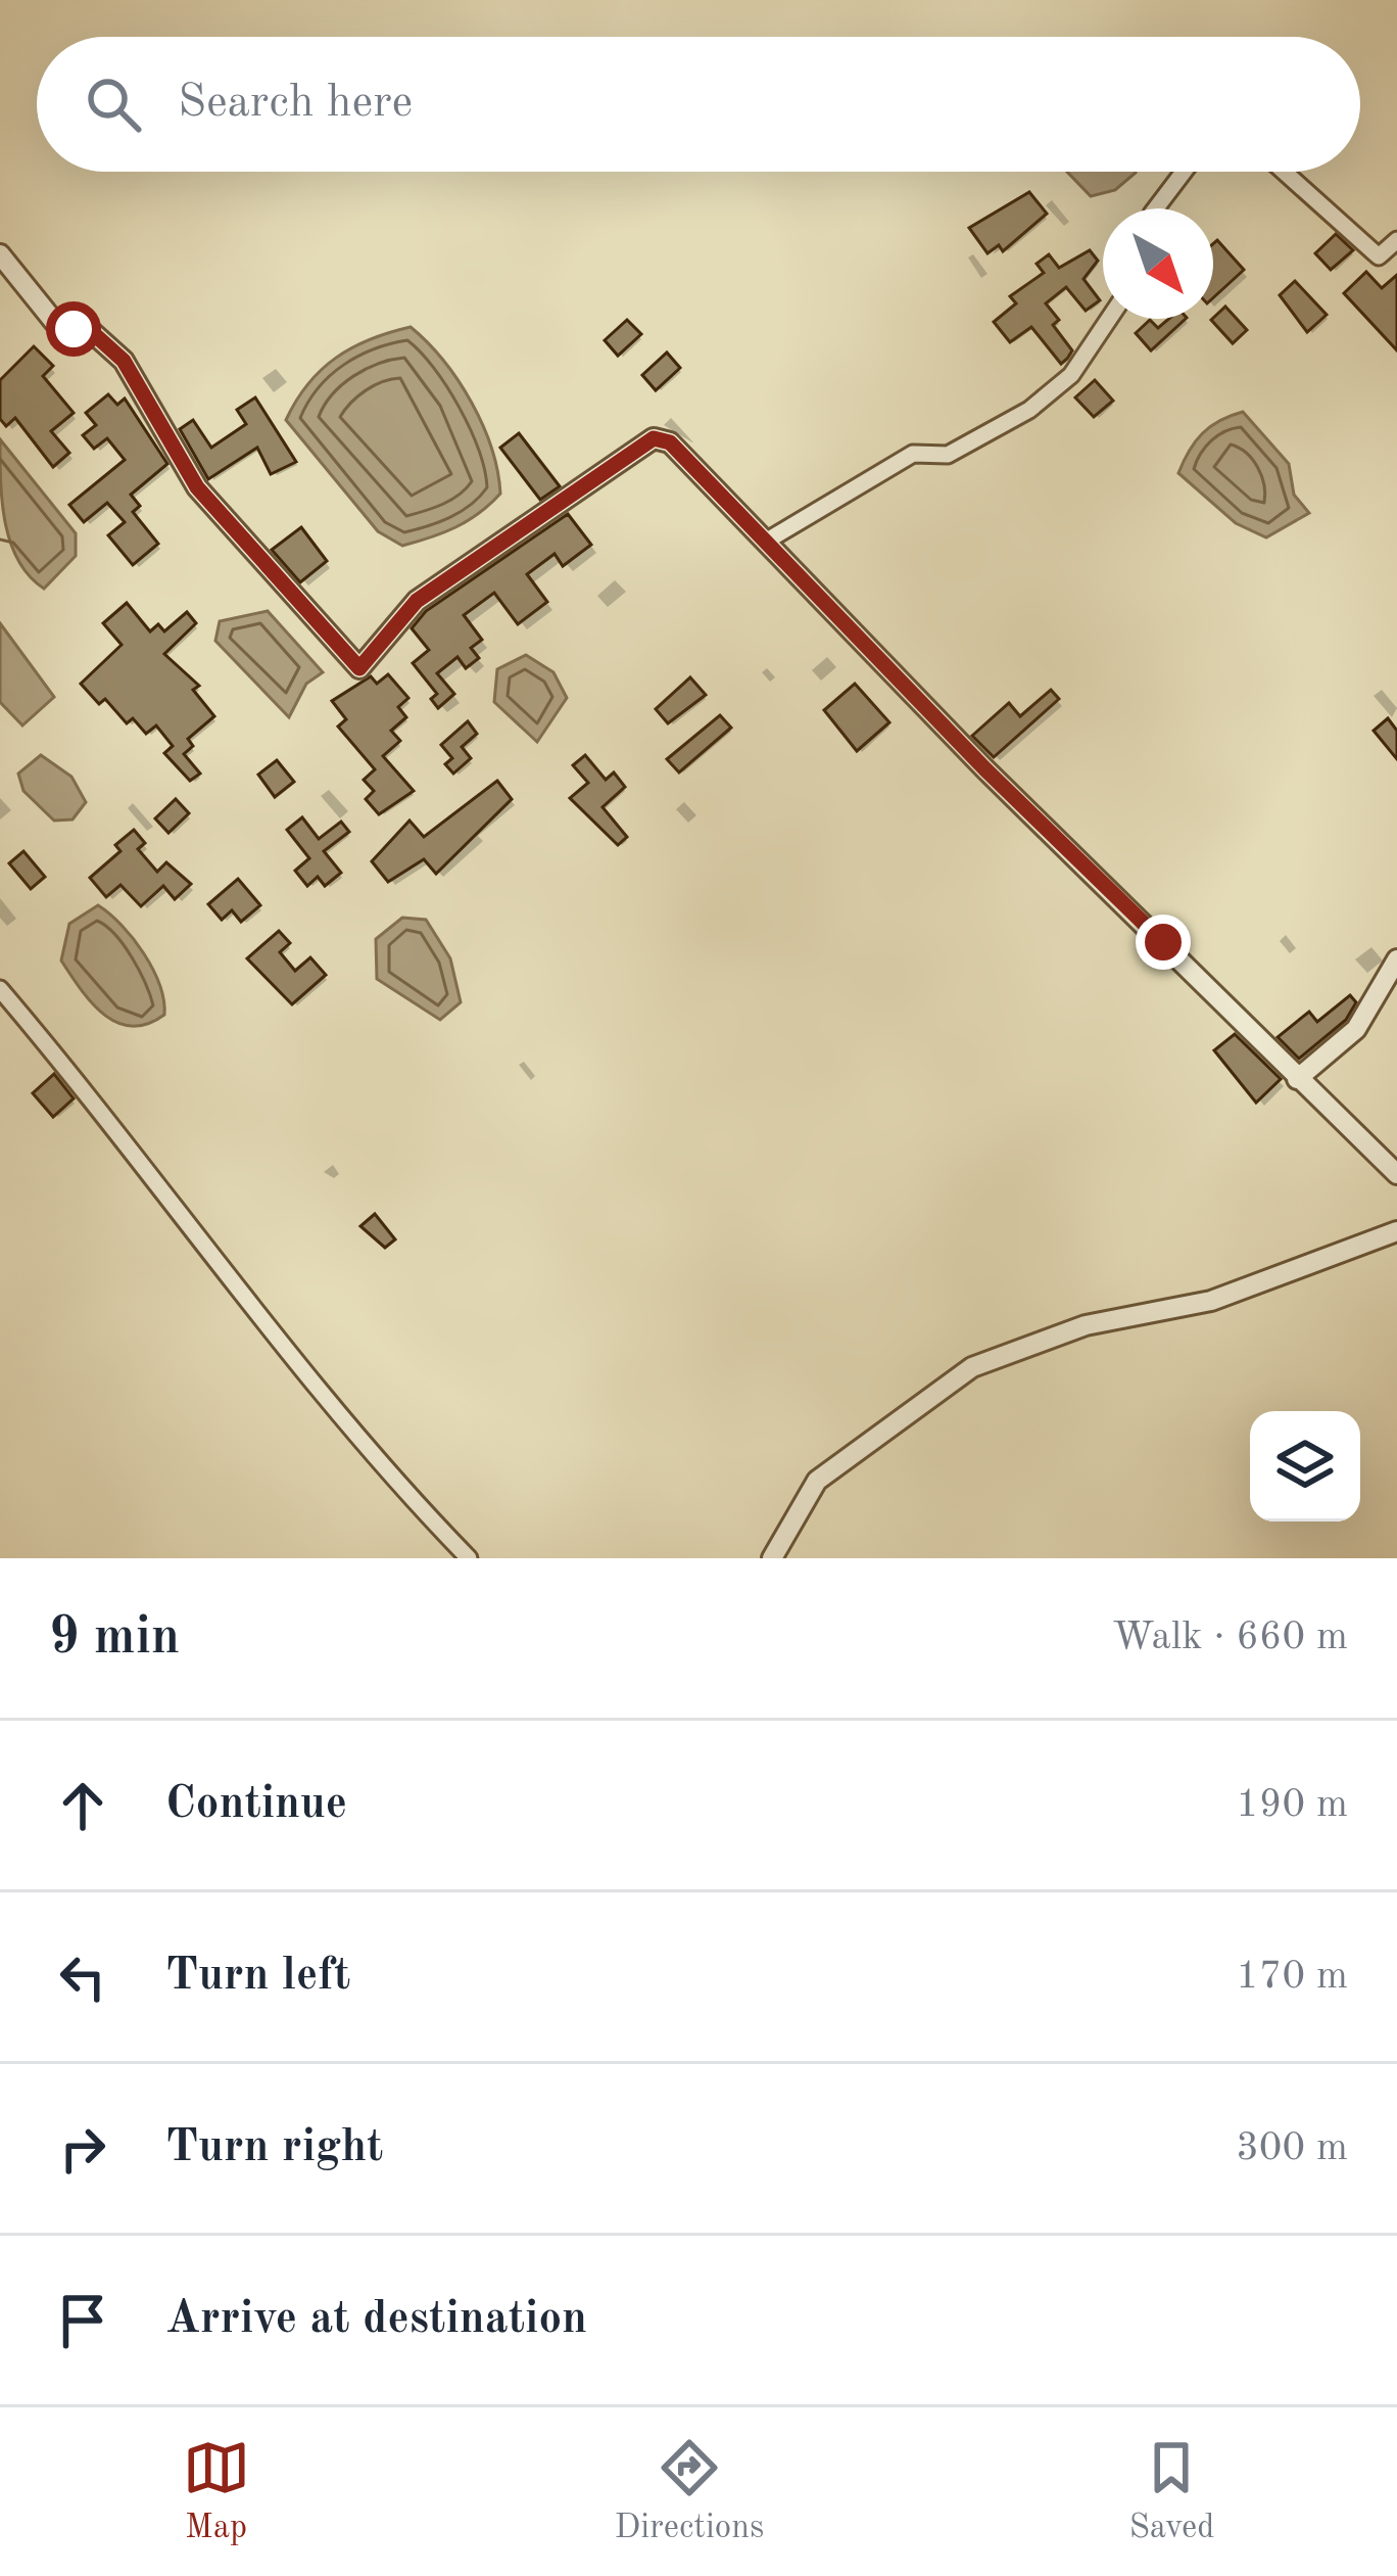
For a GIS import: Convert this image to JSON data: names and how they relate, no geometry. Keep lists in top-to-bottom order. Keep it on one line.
{"north":"bottom right","page":{"search":"Search here","heading":["9 min","Walk · 660 m"],"list":[["Continue","190 m"],["Turn left","170 m"],["Turn right","300 m"],"Arrive at destination"],"nav":["Map","Directions","Saved"]}}
